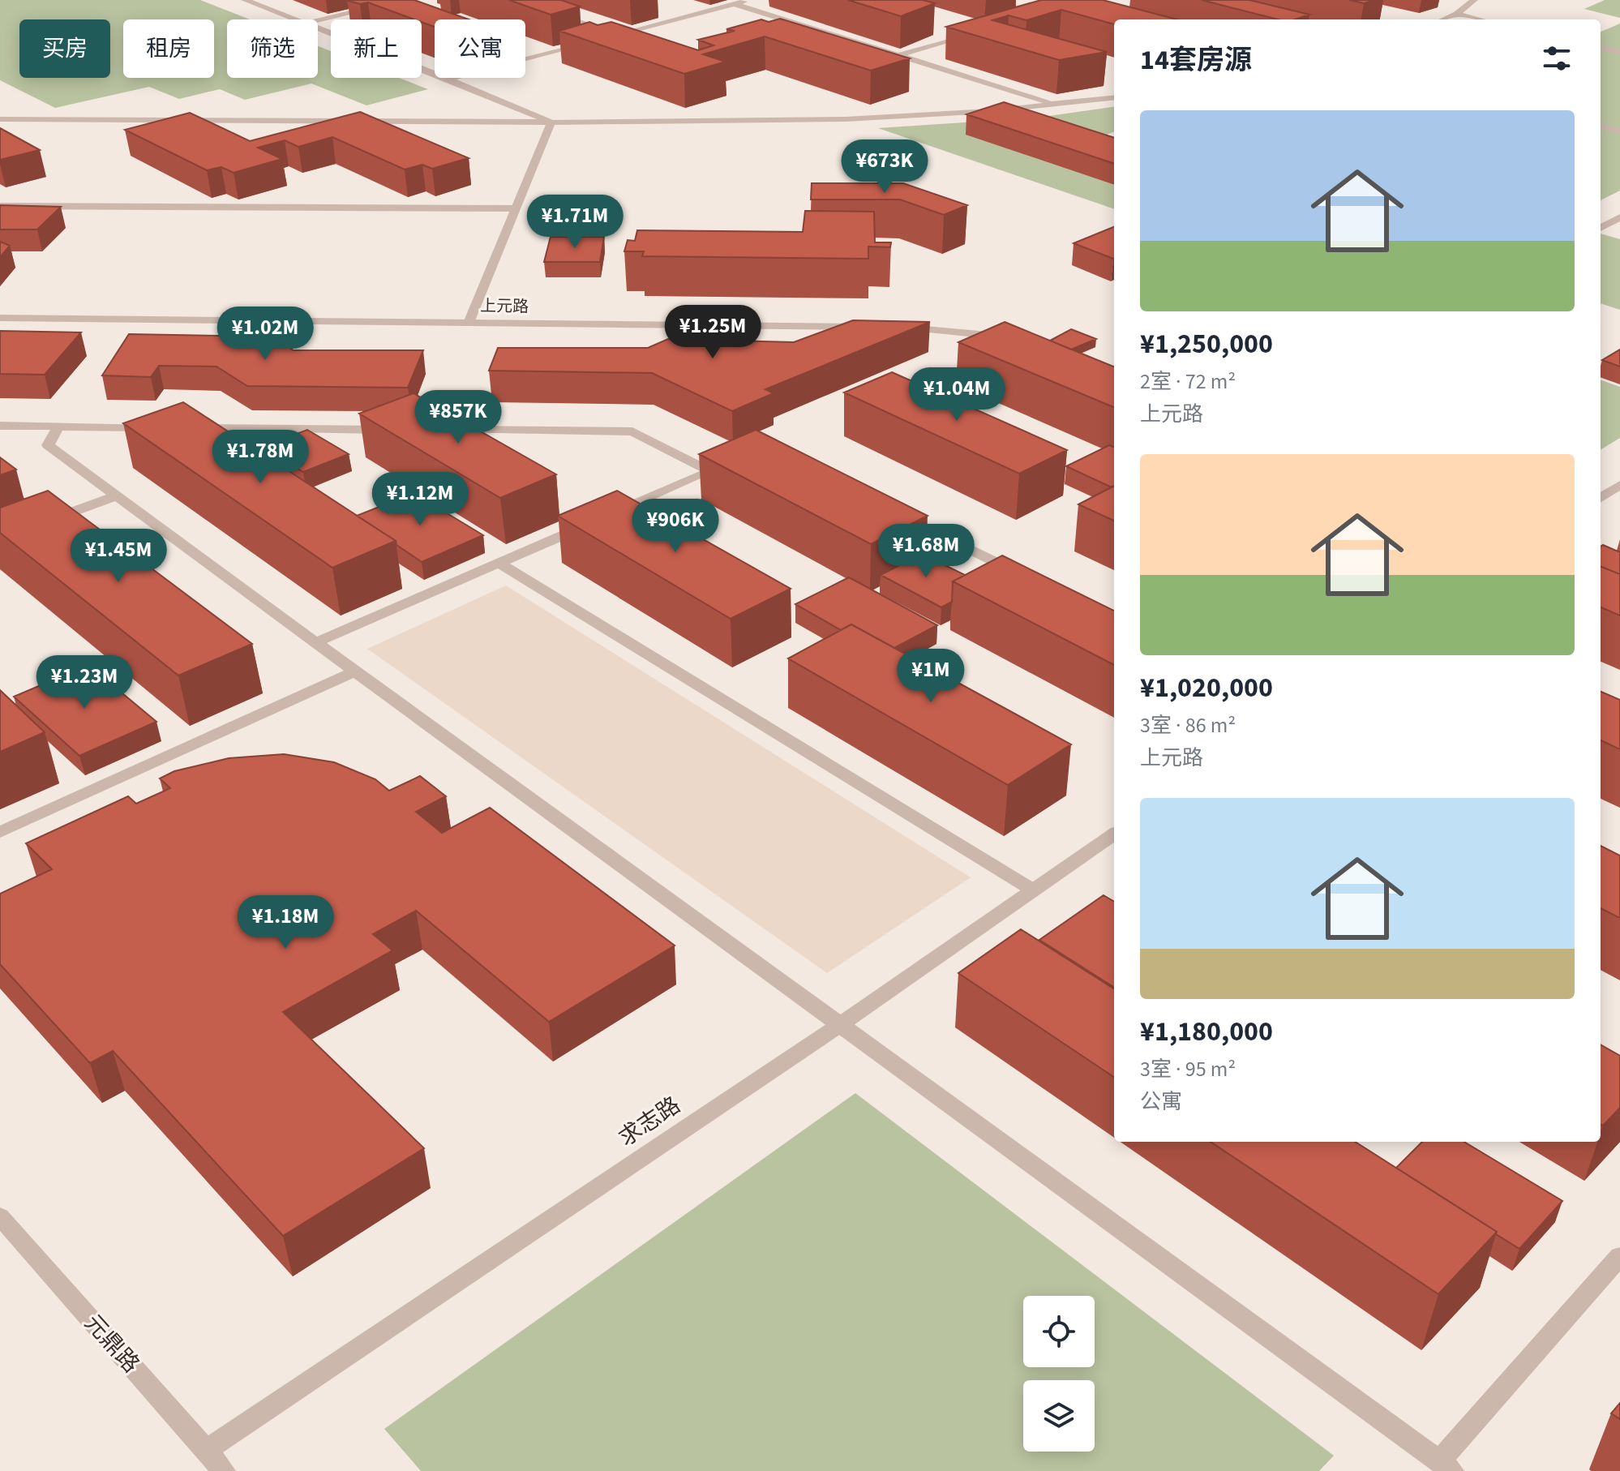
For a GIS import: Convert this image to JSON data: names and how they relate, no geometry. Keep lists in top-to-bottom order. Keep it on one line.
{"streets":{"street":["上元路","求志路","元鼎路"]},"crossings":[["求志路","元鼎路"]],"page":{"chip":["买房","租房","筛选","新上","公寓"],"heading":"14套房源","list":[{"name":"¥1,250,000","note":"2室 · 72 m² · 上元路"},{"name":"¥1,020,000","note":"3室 · 86 m² · 上元路"},{"name":"¥1,180,000","note":"3室 · 95 m² · 公寓"}],"price":["¥673K","¥1.71M","¥1.25M","¥1.02M","¥1.04M","¥857K","¥1.78M","¥1.12M","¥906K","¥1.68M","¥1.45M","¥1M","¥1.23M","¥1.18M"]}}
